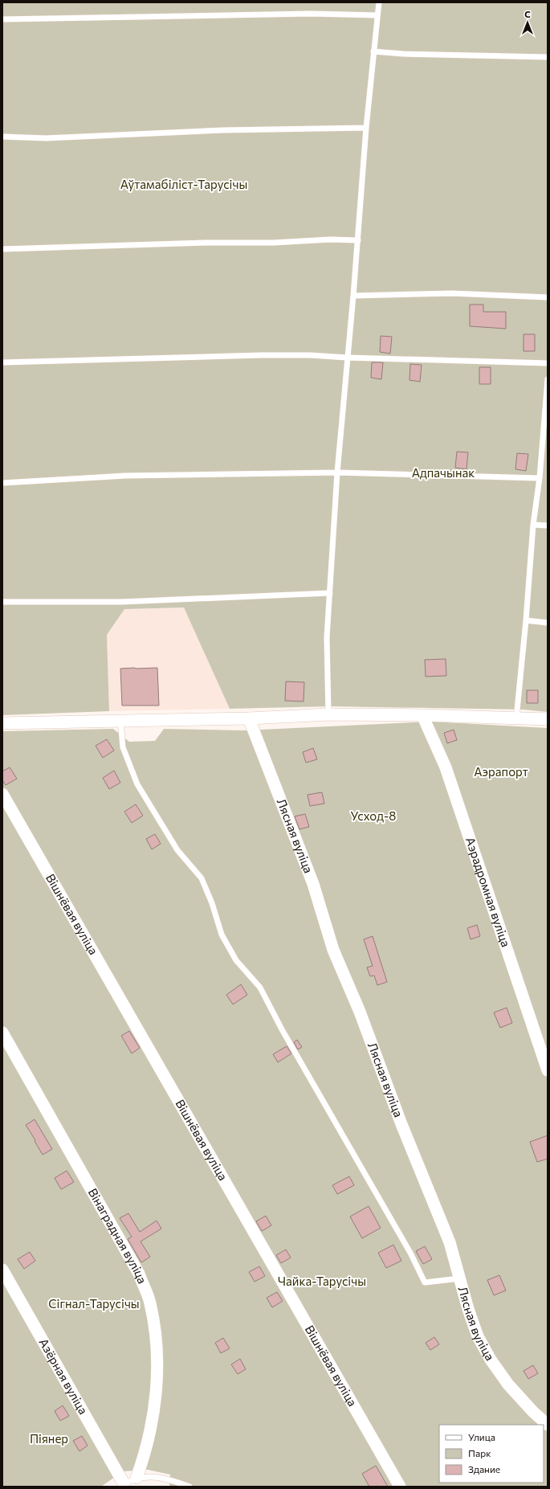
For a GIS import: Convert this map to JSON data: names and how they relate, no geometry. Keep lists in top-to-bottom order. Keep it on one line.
{"streets":{"street":["Лясная вуліца","Аэрадромная вуліца","Вішнёвая вуліца","Вінаградная вуліца","Азёрная вуліца"]},"parks":["Аўтамабіліст-Тарусічы","Адпачынак","Аэрапорт","Усход-8","Чайка-Тарусічы","Сігнал-Тарусічы","Піянер"],"legend":["Улица","Парк","Здание"],"north":"top"}
